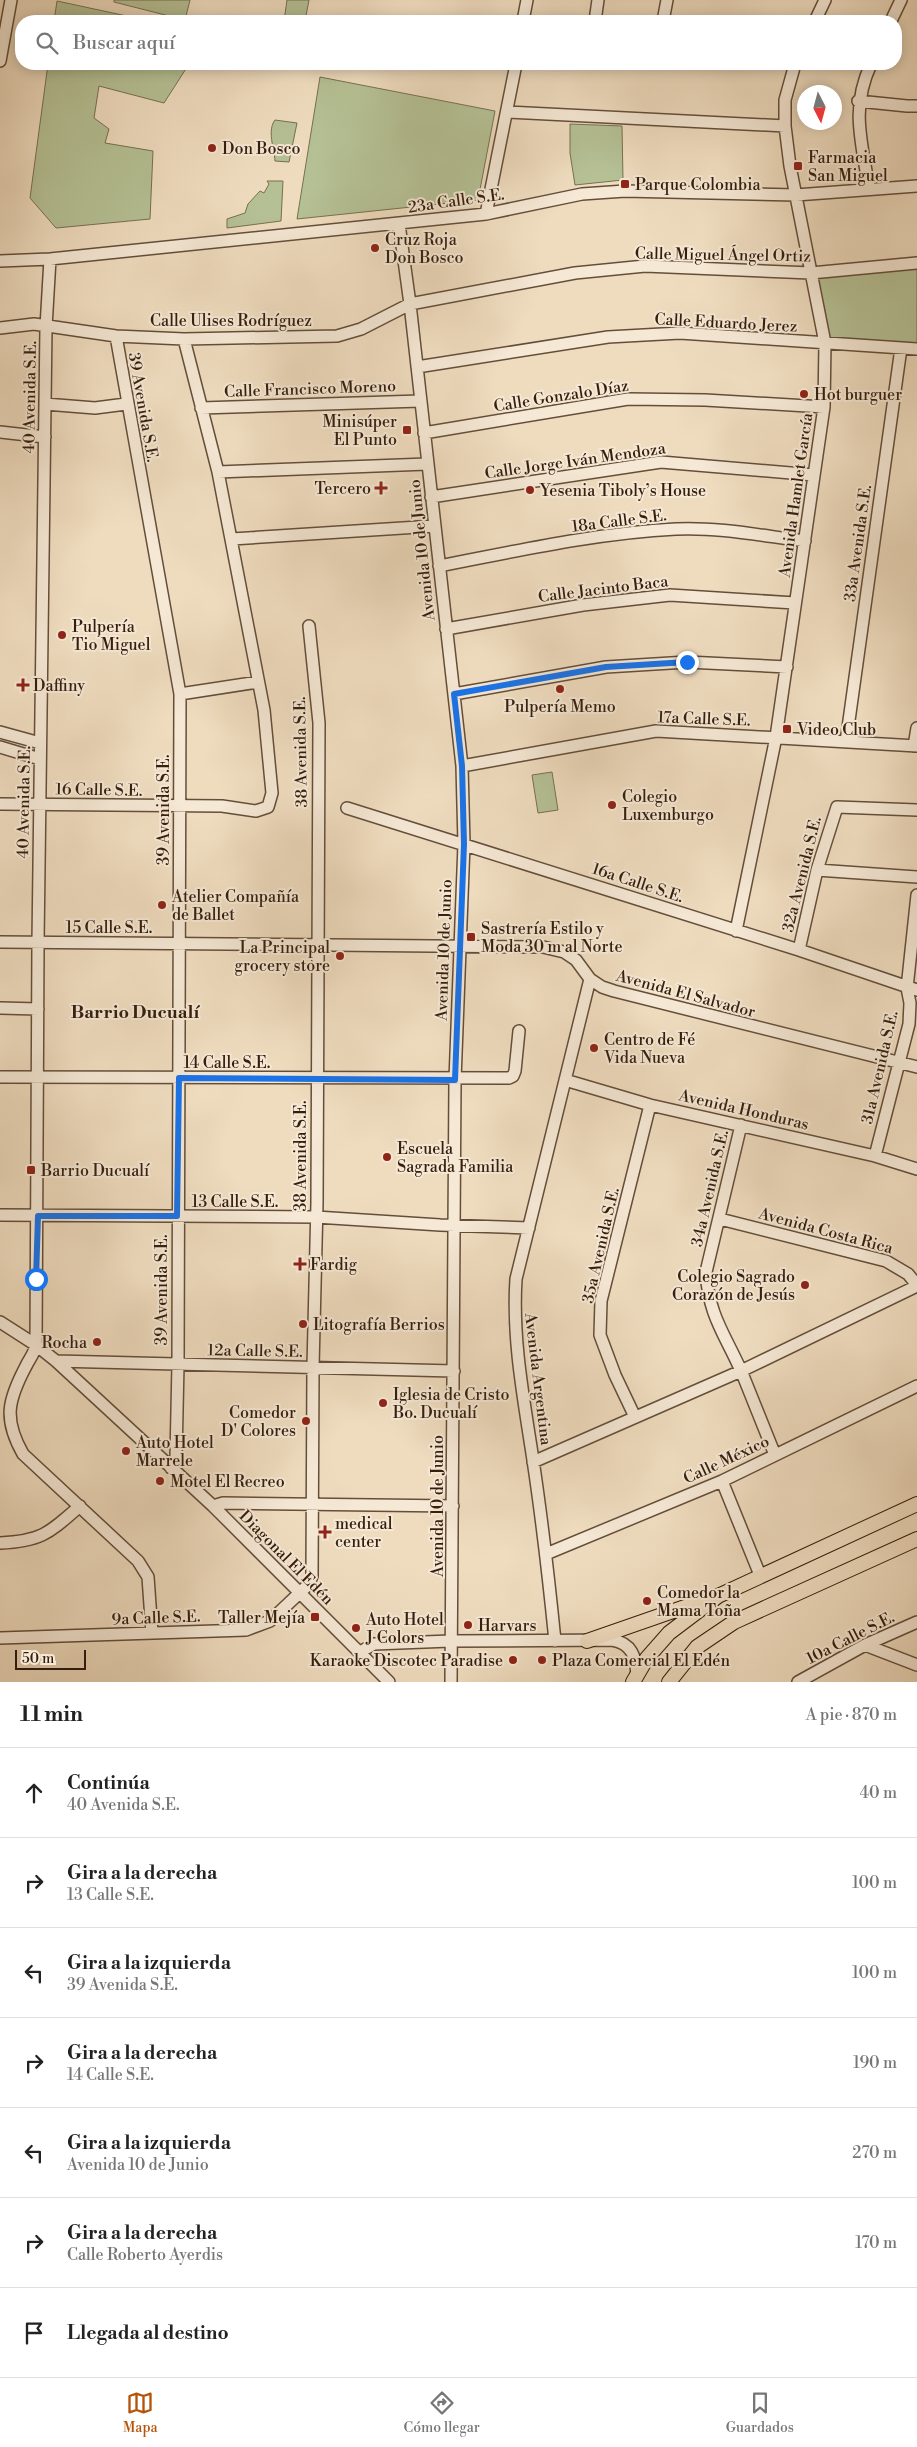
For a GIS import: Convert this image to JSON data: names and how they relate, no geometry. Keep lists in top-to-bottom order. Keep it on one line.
{"streets":{"street":["23a Calle S.E.","Calle Miguel Ángel Ortiz","Calle Ulises Rodríguez","Calle Eduardo Jerez","Calle Francisco Moreno","Calle Gonzalo Díaz","40 Avenida S.E.","39 Avenida S.E.","Calle Jorge Iván Mendoza","Avenida Hamlet García","18a Calle S.E.","33a Avenida S.E.","Avenida 10 de Junio","Calle Jacinto Baca","17a Calle S.E.","38 Avenida S.E.","16 Calle S.E.","32a Avenida S.E.","16a Calle S.E.","15 Calle S.E.","Avenida El Salvador","14 Calle S.E.","31a Avenida S.E.","Avenida Honduras","34a Avenida S.E.","13 Calle S.E.","Avenida Costa Rica","35a Avenida S.E.","12a Calle S.E.","Avenida Argentina","Calle México","Diagonal El Edén","9a Calle S.E.","10a Calle S.E."]},"crossings":[["23a Calle S.E.","40 Avenida S.E."],["23a Calle S.E.","Avenida Hamlet García"],["23a Calle S.E.","Avenida 10 de Junio"],["Calle Miguel Ángel Ortiz","Calle Ulises Rodríguez"],["Calle Miguel Ángel Ortiz","Avenida Hamlet García"],["Calle Miguel Ángel Ortiz","Avenida 10 de Junio"],["Calle Ulises Rodríguez","40 Avenida S.E."],["Calle Ulises Rodríguez","39 Avenida S.E."],["Calle Ulises Rodríguez","Avenida 10 de Junio"],["Calle Eduardo Jerez","Avenida Hamlet García"],["Calle Eduardo Jerez","33a Avenida S.E."],["Calle Eduardo Jerez","Avenida 10 de Junio"],["Calle Francisco Moreno","Avenida 10 de Junio"],["Calle Gonzalo Díaz","Avenida Hamlet García"],["Calle Gonzalo Díaz","Avenida 10 de Junio"],["40 Avenida S.E.","16 Calle S.E."],["40 Avenida S.E.","15 Calle S.E."],["40 Avenida S.E.","14 Calle S.E."],["40 Avenida S.E.","13 Calle S.E."],["40 Avenida S.E.","Diagonal El Edén"],["39 Avenida S.E.","16 Calle S.E."],["39 Avenida S.E.","15 Calle S.E."],["39 Avenida S.E.","14 Calle S.E."],["39 Avenida S.E.","13 Calle S.E."],["39 Avenida S.E.","12a Calle S.E."],["39 Avenida S.E.","Diagonal El Edén"],["Calle Jorge Iván Mendoza","Avenida Hamlet García"],["Calle Jorge Iván Mendoza","Avenida 10 de Junio"],["Avenida Hamlet García","18a Calle S.E."],["Avenida Hamlet García","Calle Jacinto Baca"],["Avenida Hamlet García","17a Calle S.E."],["Avenida Hamlet García","16a Calle S.E."],["18a Calle S.E.","Avenida 10 de Junio"],["33a Avenida S.E.","17a Calle S.E."],["Avenida 10 de Junio","Calle Jacinto Baca"],["Avenida 10 de Junio","17a Calle S.E."],["Avenida 10 de Junio","16a Calle S.E."],["Avenida 10 de Junio","15 Calle S.E."],["Avenida 10 de Junio","Avenida El Salvador"],["Avenida 10 de Junio","14 Calle S.E."],["Avenida 10 de Junio","13 Calle S.E."],["Avenida 10 de Junio","12a Calle S.E."],["38 Avenida S.E.","15 Calle S.E."],["38 Avenida S.E.","14 Calle S.E."],["38 Avenida S.E.","13 Calle S.E."],["38 Avenida S.E.","12a Calle S.E."],["38 Avenida S.E.","Diagonal El Edén"],["38 Avenida S.E.","9a Calle S.E."],["32a Avenida S.E.","16a Calle S.E."],["16a Calle S.E.","31a Avenida S.E."],["15 Calle S.E.","Avenida El Salvador"],["Avenida El Salvador","31a Avenida S.E."],["Avenida El Salvador","Avenida Argentina"],["31a Avenida S.E.","Avenida Honduras"],["Avenida Honduras","34a Avenida S.E."],["Avenida Honduras","35a Avenida S.E."],["Avenida Honduras","Avenida Argentina"],["34a Avenida S.E.","Avenida Costa Rica"],["34a Avenida S.E.","Calle México"],["13 Calle S.E.","Avenida Argentina"],["12a Calle S.E.","Diagonal El Edén"],["Avenida Argentina","Calle México"],["Diagonal El Edén","9a Calle S.E."]],"districts":["Barrio Ducualí"],"places":{"other":["Don Bosco","Cruz Roja Don Bosco","Hot burguer","Yesenia Tiboly’s House","Pulpería Tio Miguel","Pulpería Memo","Colegio Luxemburgo","Atelier Compañía de Ballet","La Principal grocery store","Centro de Fé Vida Nueva","Escuela Sagrada Familia","Colegio Sagrado Corazón de Jesús","Litografía Berrios","Rocha","Iglesia de Cristo Bo. Ducualí","Comedor D' Colores","Auto Hotel Marrele","Motel El Recreo","Comedor la Mama Toña","Harvars","Auto Hotel J Colors","Karaoke Discotec Paradise","Plaza Comercial El Edén"],"transit":["Farmacia San Miguel","Parque Colombia","Minisúper El Punto","Video Club","Sastrería Estilo y Moda 30 m al Norte","Barrio Ducualí","Taller Mejía"],"health":["Tercero","Daffiny","Fardig","medical center"]},"scale_bar":"50 m","north":"bottom","page":{"search":"Buscar aquí","scale":"50 m","heading":["11 min","A pie · 870 m"],"list":[["Continúa","40 Avenida S.E.","40 m"],["Gira a la derecha","13 Calle S.E.","100 m"],["Gira a la izquierda","39 Avenida S.E.","100 m"],["Gira a la derecha","14 Calle S.E.","190 m"],["Gira a la izquierda","Avenida 10 de Junio","270 m"],["Gira a la derecha","Calle Roberto Ayerdis","170 m"],"Llegada al destino"],"nav":["Mapa","Cómo llegar","Guardados"]}}
